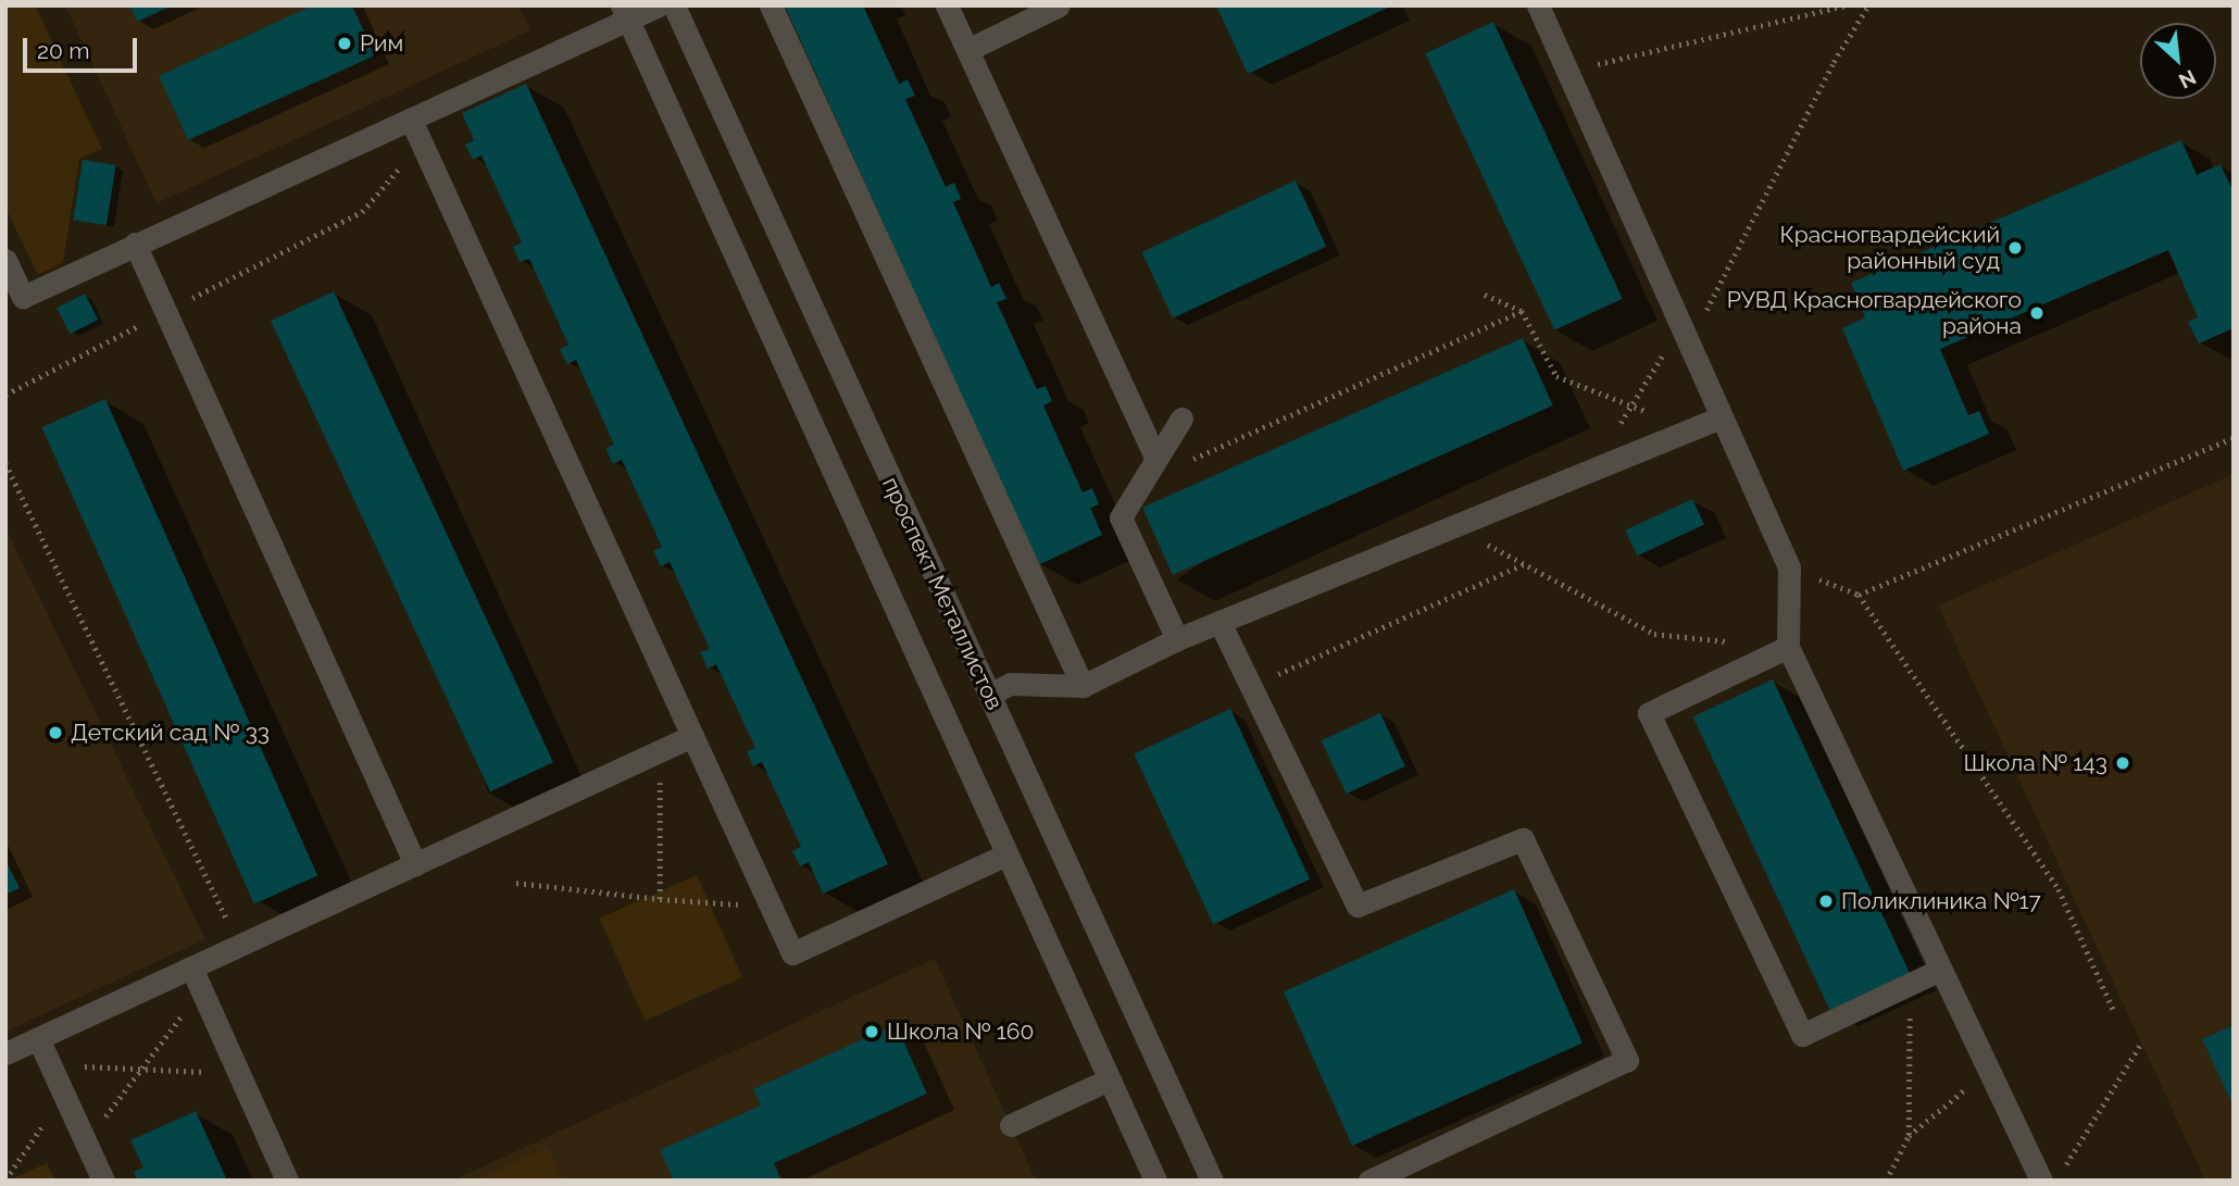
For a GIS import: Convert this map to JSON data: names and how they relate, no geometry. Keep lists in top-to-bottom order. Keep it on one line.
{"streets":{"street":["проспект Металлистов"]},"places":["Рим","Красногвардейский районный суд","РУВД Красногвардейского района","Детский сад № 33","Школа № 143","Поликлиника №17","Школа № 160"],"scale_bar":"20 m","north":"bottom right"}
